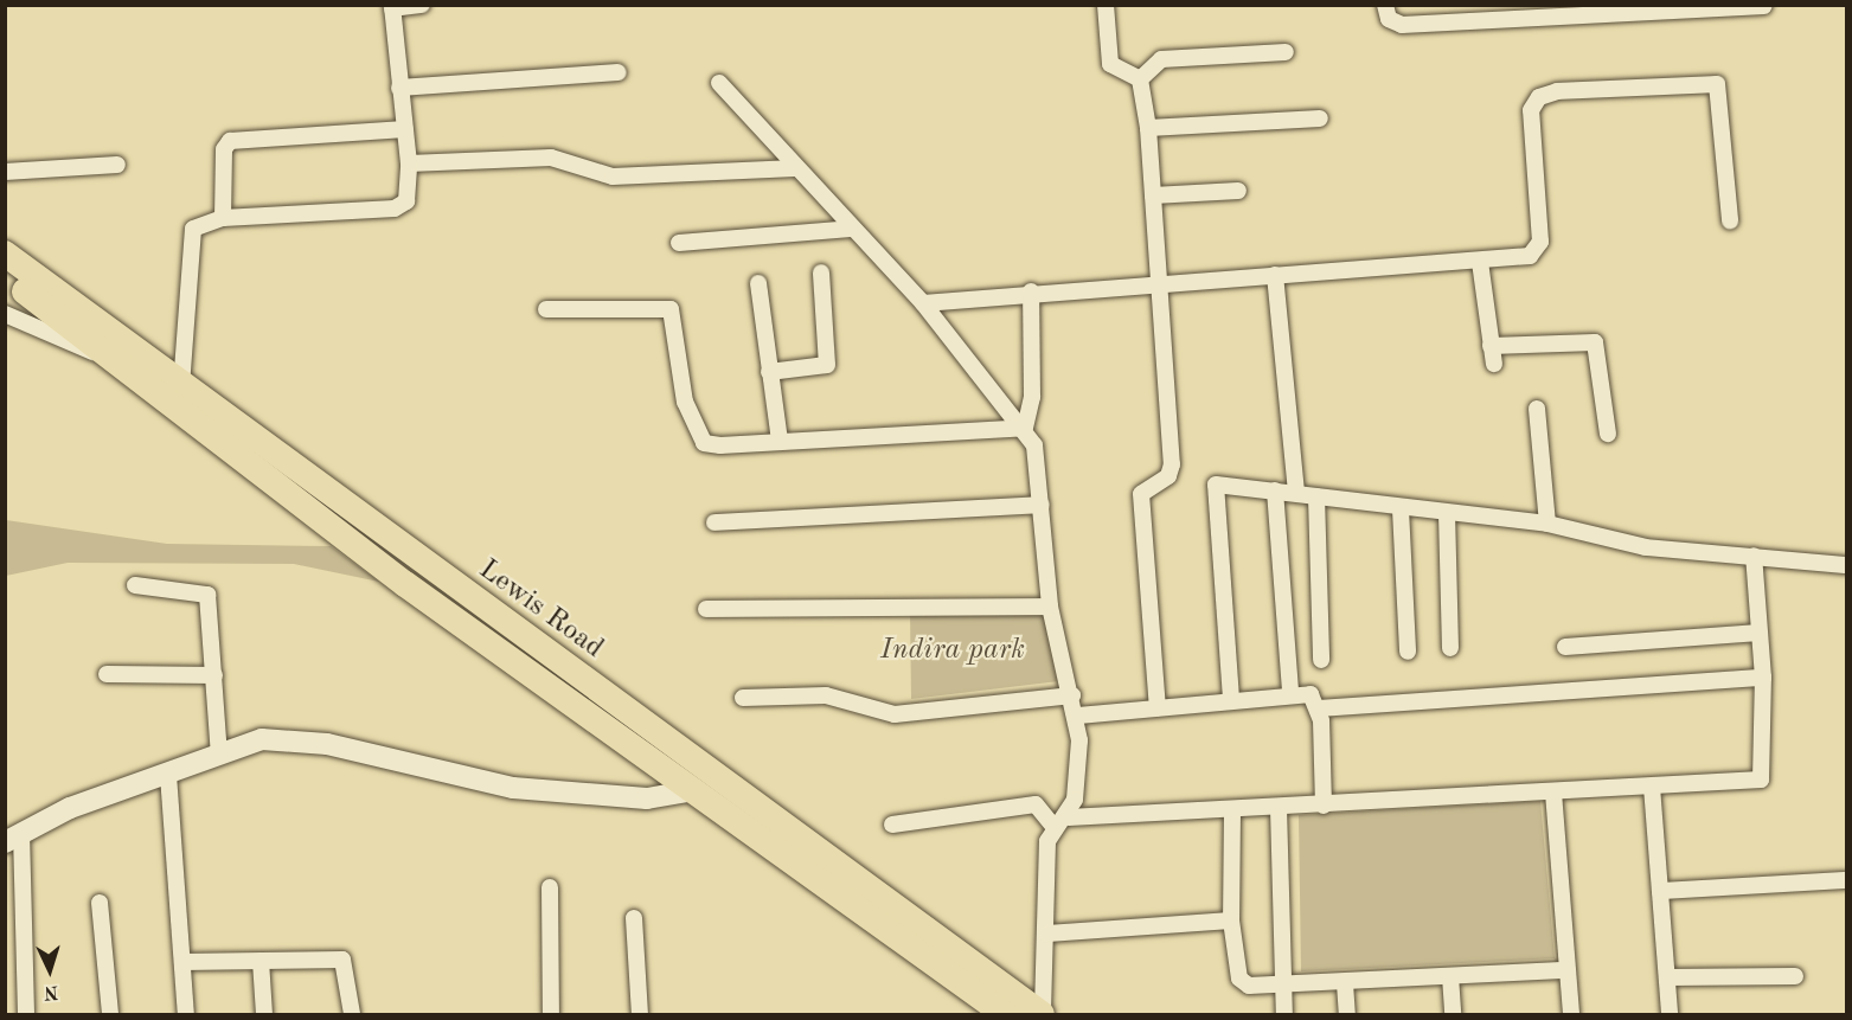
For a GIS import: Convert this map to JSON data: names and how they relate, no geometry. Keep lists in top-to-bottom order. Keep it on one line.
{"streets":{"main road":["Lewis Road"]},"parks":["Indira park"],"north":"bottom"}
